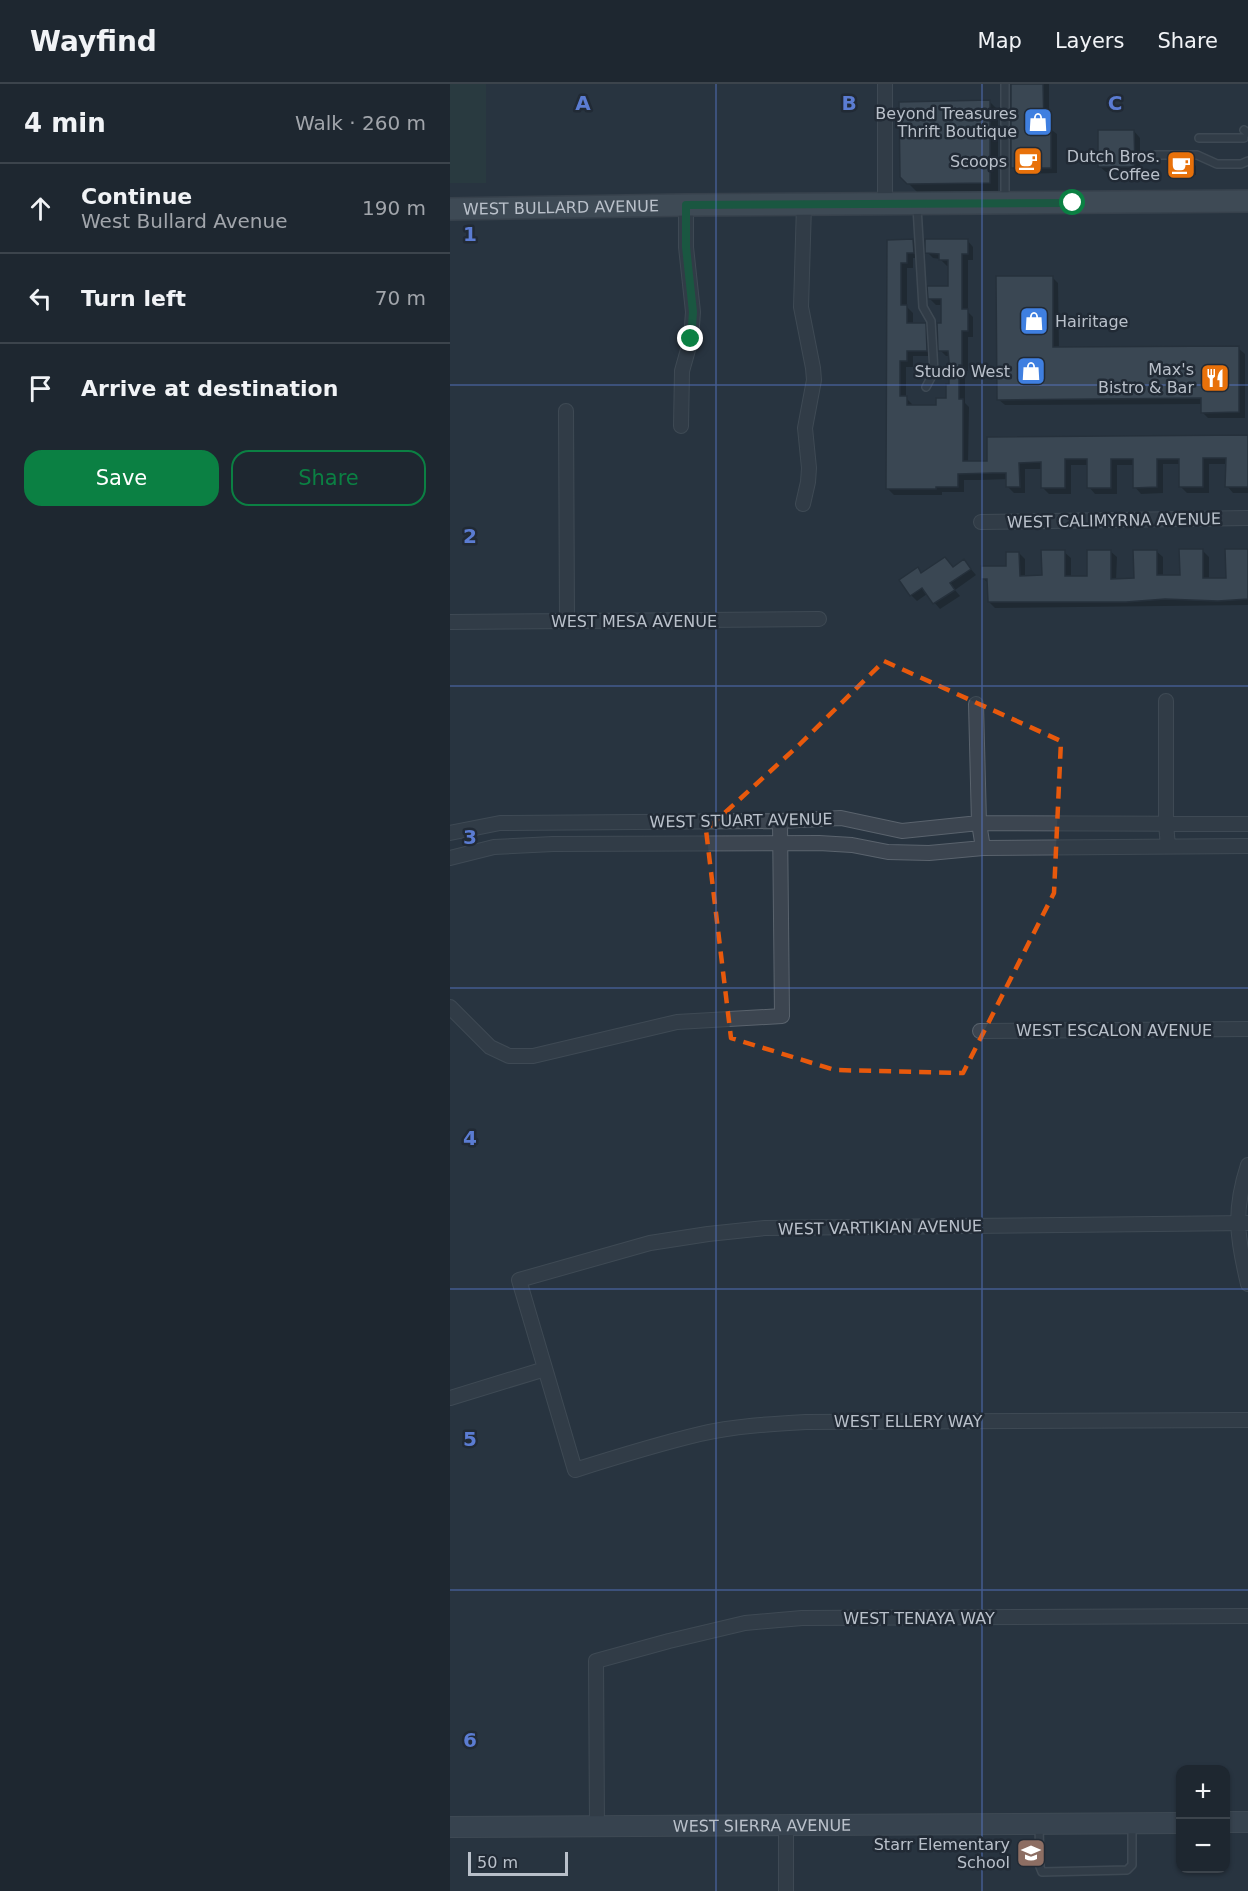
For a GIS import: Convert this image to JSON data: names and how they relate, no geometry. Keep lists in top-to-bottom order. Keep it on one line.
{"streets":{"main road":["WEST BULLARD AVENUE"],"street":["WEST CALIMYRNA AVENUE","WEST MESA AVENUE","WEST STUART AVENUE","WEST ESCALON AVENUE","WEST VARTIKIAN AVENUE","WEST ELLERY WAY","WEST TENAYA WAY","WEST SIERRA AVENUE"]},"crossings":[["WEST VARTIKIAN AVENUE","WEST ELLERY WAY"],["WEST TENAYA WAY","WEST SIERRA AVENUE"]],"places":{"shop":["Beyond Treasures Thrift Boutique","Hairitage","Studio West"],"cafe":["Scoops","Dutch Bros. Coffee"],"restaurant":["Max's Bistro & Bar"],"school or university":["Starr Elementary School"]},"scale_bar":"50 m","page":{"header":"Wayfind","nav":["Map","Layers","Share"],"heading":["4 min","Walk · 260 m"],"list":[["Continue","West Bullard Avenue","190 m"],["Turn left","70 m"],"Arrive at destination"],"buttons":["Save","Share"],"map_buttons":["+","−"],"scale":"50 m"},"grid":{"columns":["A","B","C"],"rows":["1","2","3","4","5","6"]}}
